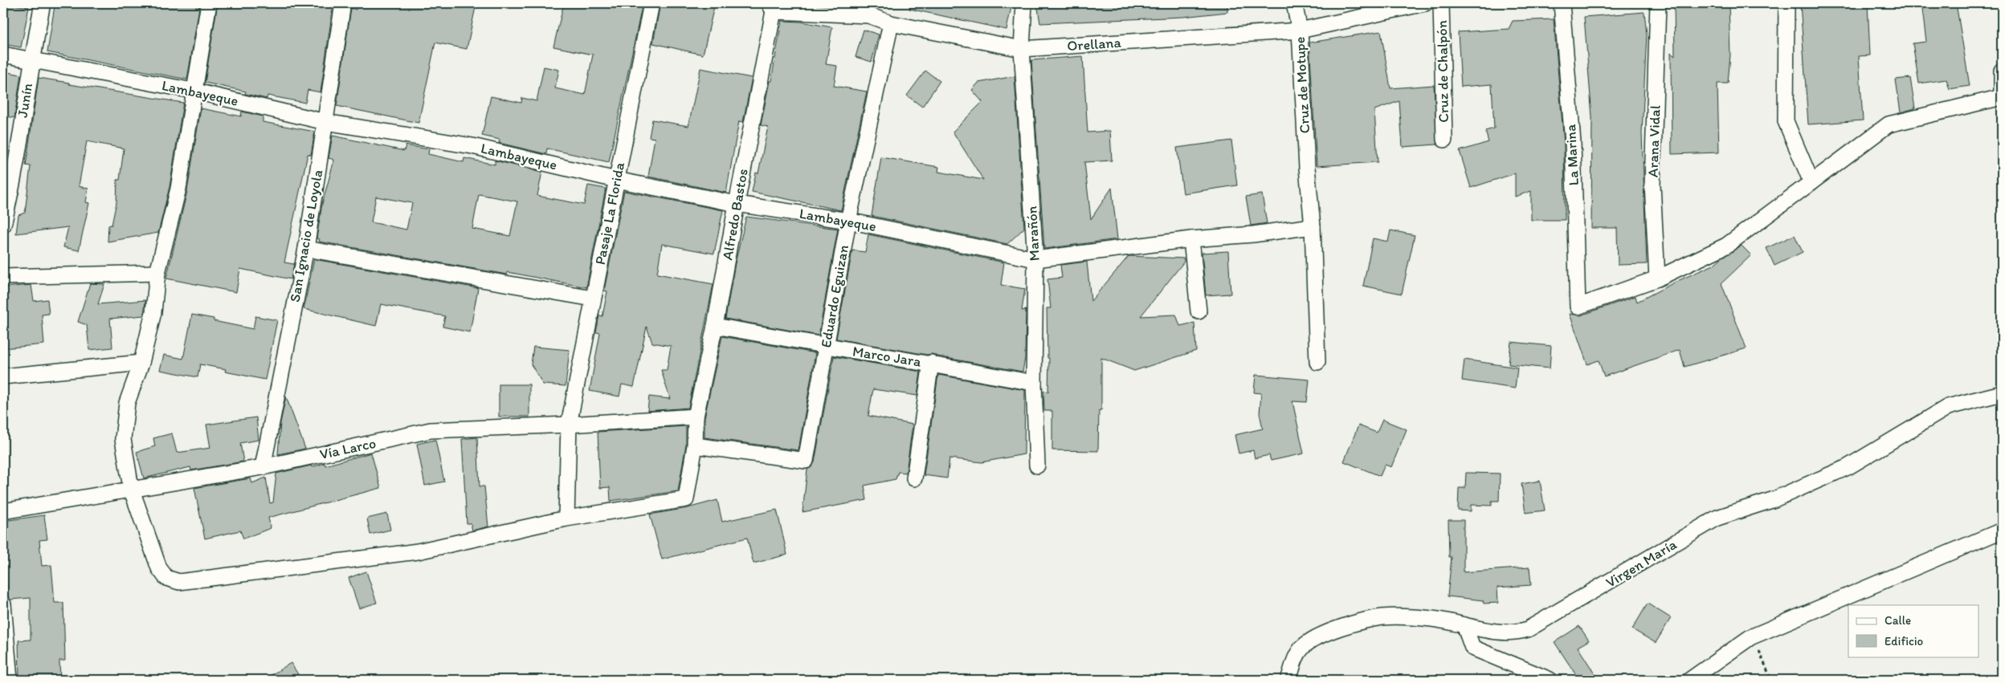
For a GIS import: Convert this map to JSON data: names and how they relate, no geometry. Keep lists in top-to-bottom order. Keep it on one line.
{"streets":{"street":["Orellana","Cruz de Chalpón","Cruz de Motupe","Lambayeque","Junín","Arana Vidal","La Marina","Pasaje La Florida","Alfredo Bastos","Marañón","San Ignacio de Loyola","Eduardo Eguizan","Marco Jara","Vía Larco","Virgen María"]},"crossings":[["Orellana","Cruz de Motupe"],["Orellana","Alfredo Bastos"],["Orellana","Marañón"],["Orellana","Eduardo Eguizan"],["Cruz de Motupe","Lambayeque"],["Lambayeque","Junín"],["Lambayeque","Pasaje La Florida"],["Lambayeque","Alfredo Bastos"],["Lambayeque","Marañón"],["Lambayeque","San Ignacio de Loyola"],["Lambayeque","Eduardo Eguizan"],["Arana Vidal","La Marina"],["Pasaje La Florida","Alfredo Bastos"],["Pasaje La Florida","Vía Larco"],["Alfredo Bastos","Eduardo Eguizan"],["Alfredo Bastos","Marco Jara"],["Alfredo Bastos","Vía Larco"],["Marañón","Marco Jara"],["San Ignacio de Loyola","Vía Larco"],["Eduardo Eguizan","Marco Jara"]],"legend":["Calle","Edificio"]}
